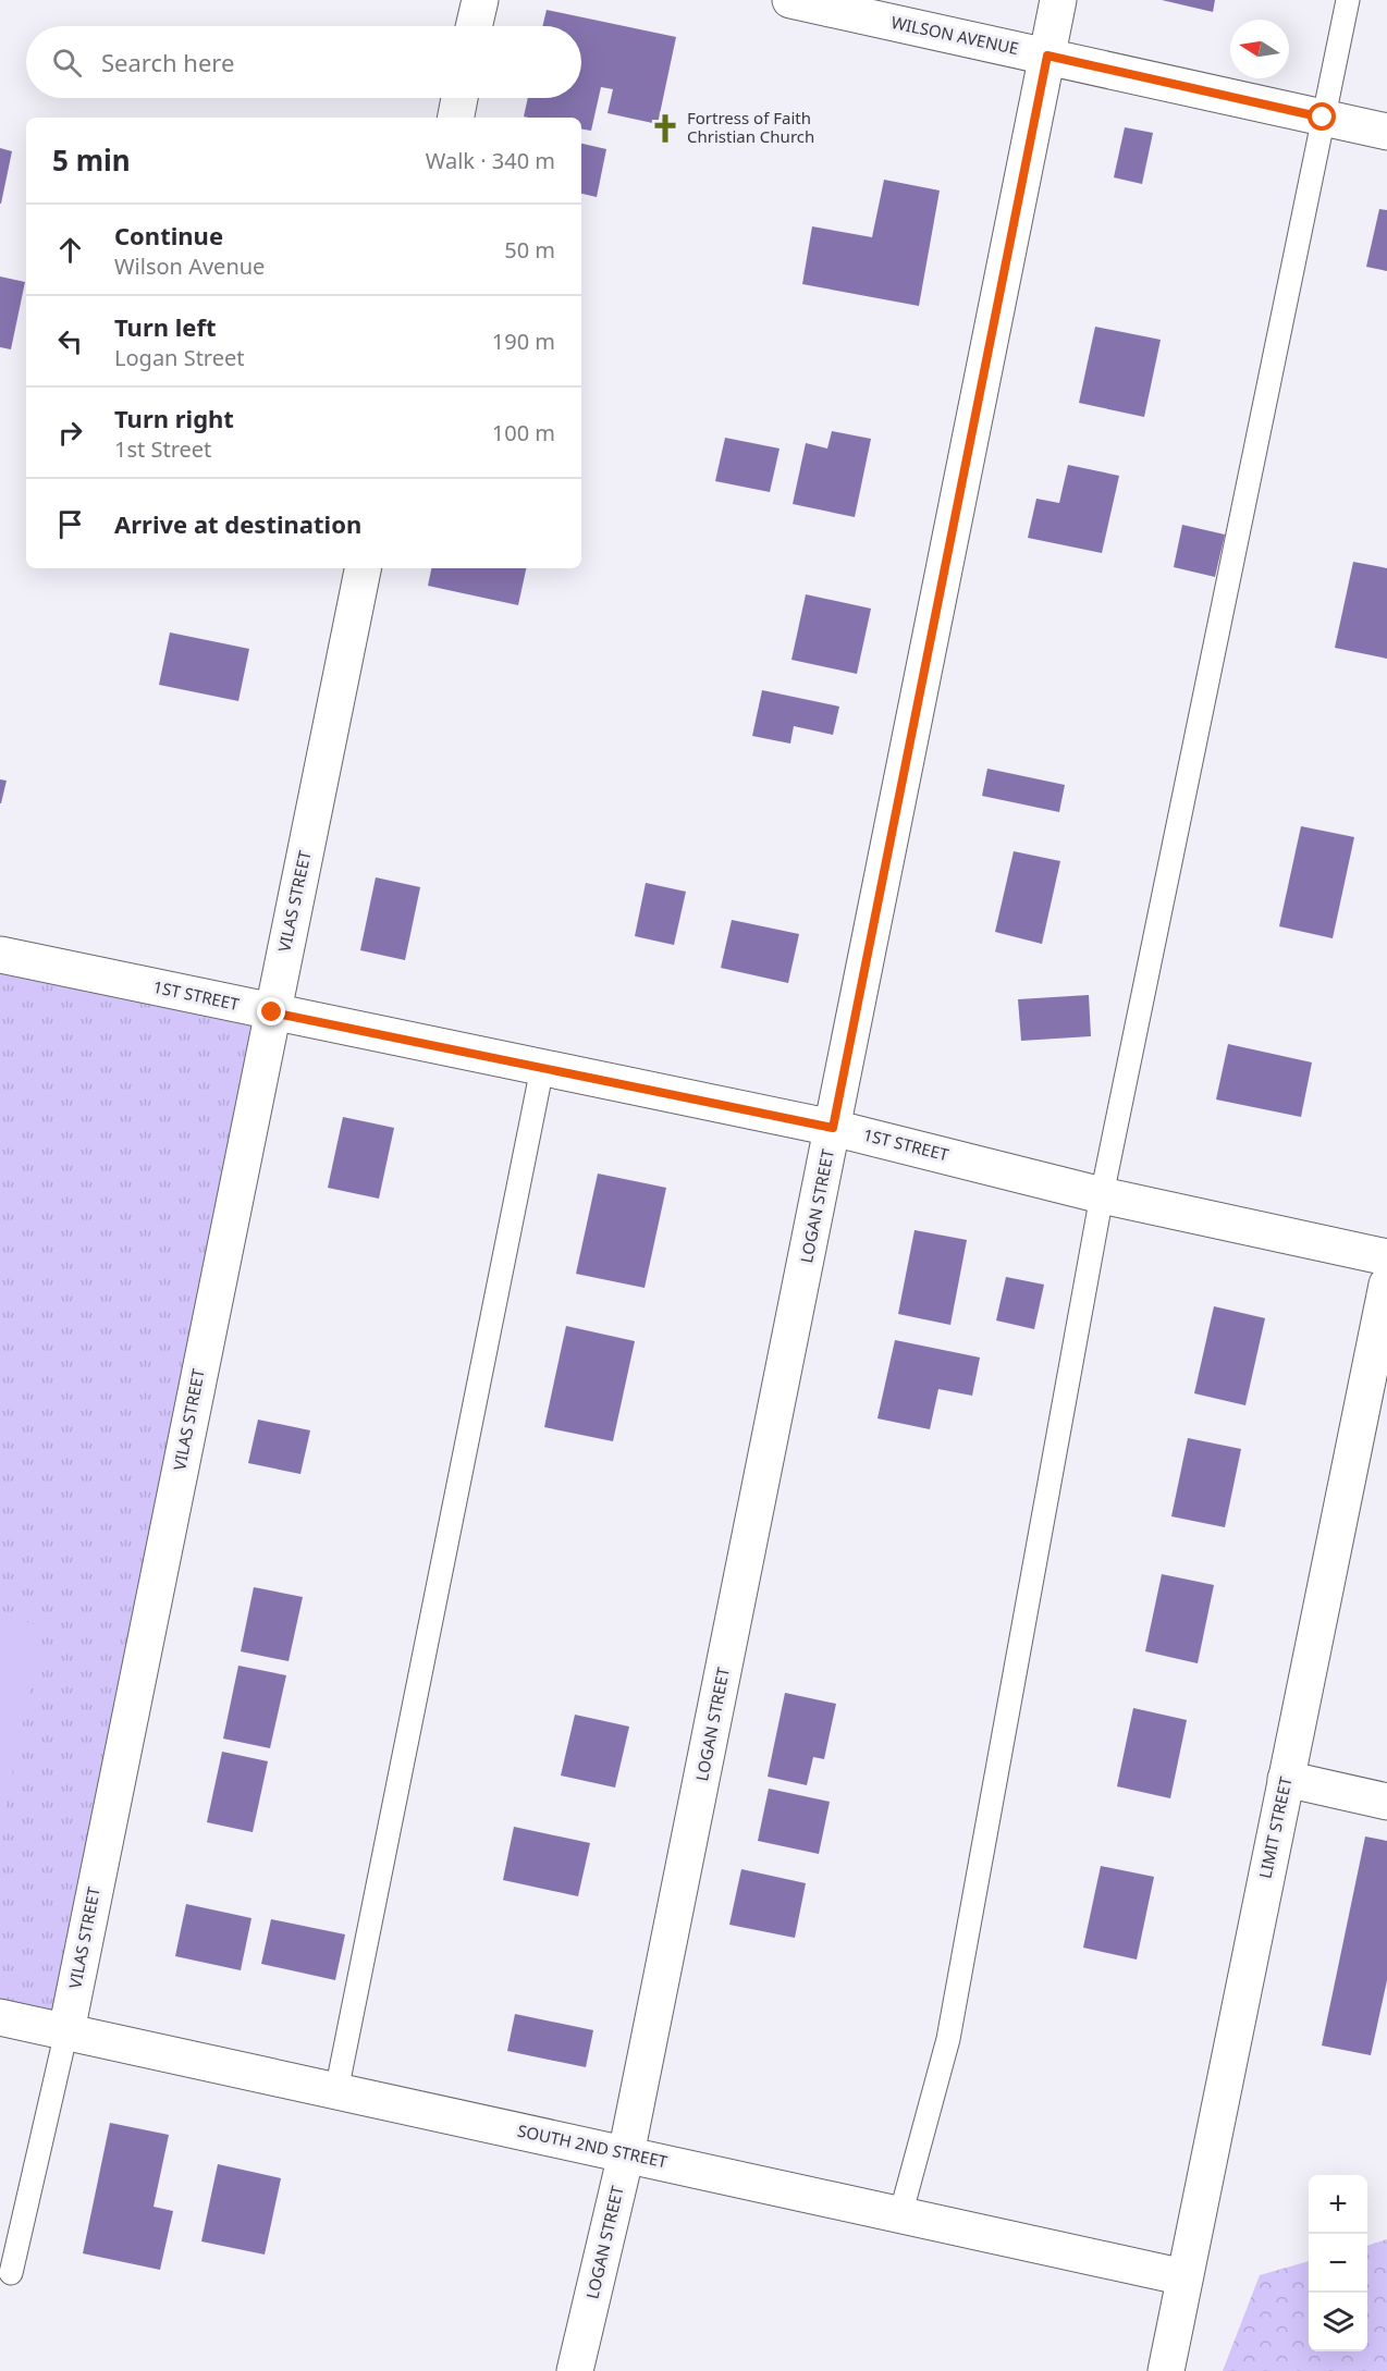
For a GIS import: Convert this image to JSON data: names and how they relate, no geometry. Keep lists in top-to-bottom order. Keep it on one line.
{"streets":{"street":["WILSON AVENUE","VILAS STREET","1ST STREET","LOGAN STREET","LIMIT STREET","SOUTH 2ND STREET"]},"crossings":[["WILSON AVENUE","LOGAN STREET"],["VILAS STREET","1ST STREET"],["VILAS STREET","SOUTH 2ND STREET"],["1ST STREET","LOGAN STREET"],["LOGAN STREET","SOUTH 2ND STREET"],["LIMIT STREET","SOUTH 2ND STREET"]],"places":{"church":["Fortress of Faith Christian Church"]},"north":"left","page":{"search":"Search here","heading":["5 min","Walk · 340 m"],"list":[["Continue","Wilson Avenue","50 m"],["Turn left","Logan Street","190 m"],["Turn right","1st Street","100 m"],"Arrive at destination"],"map_buttons":["+","−"]}}
